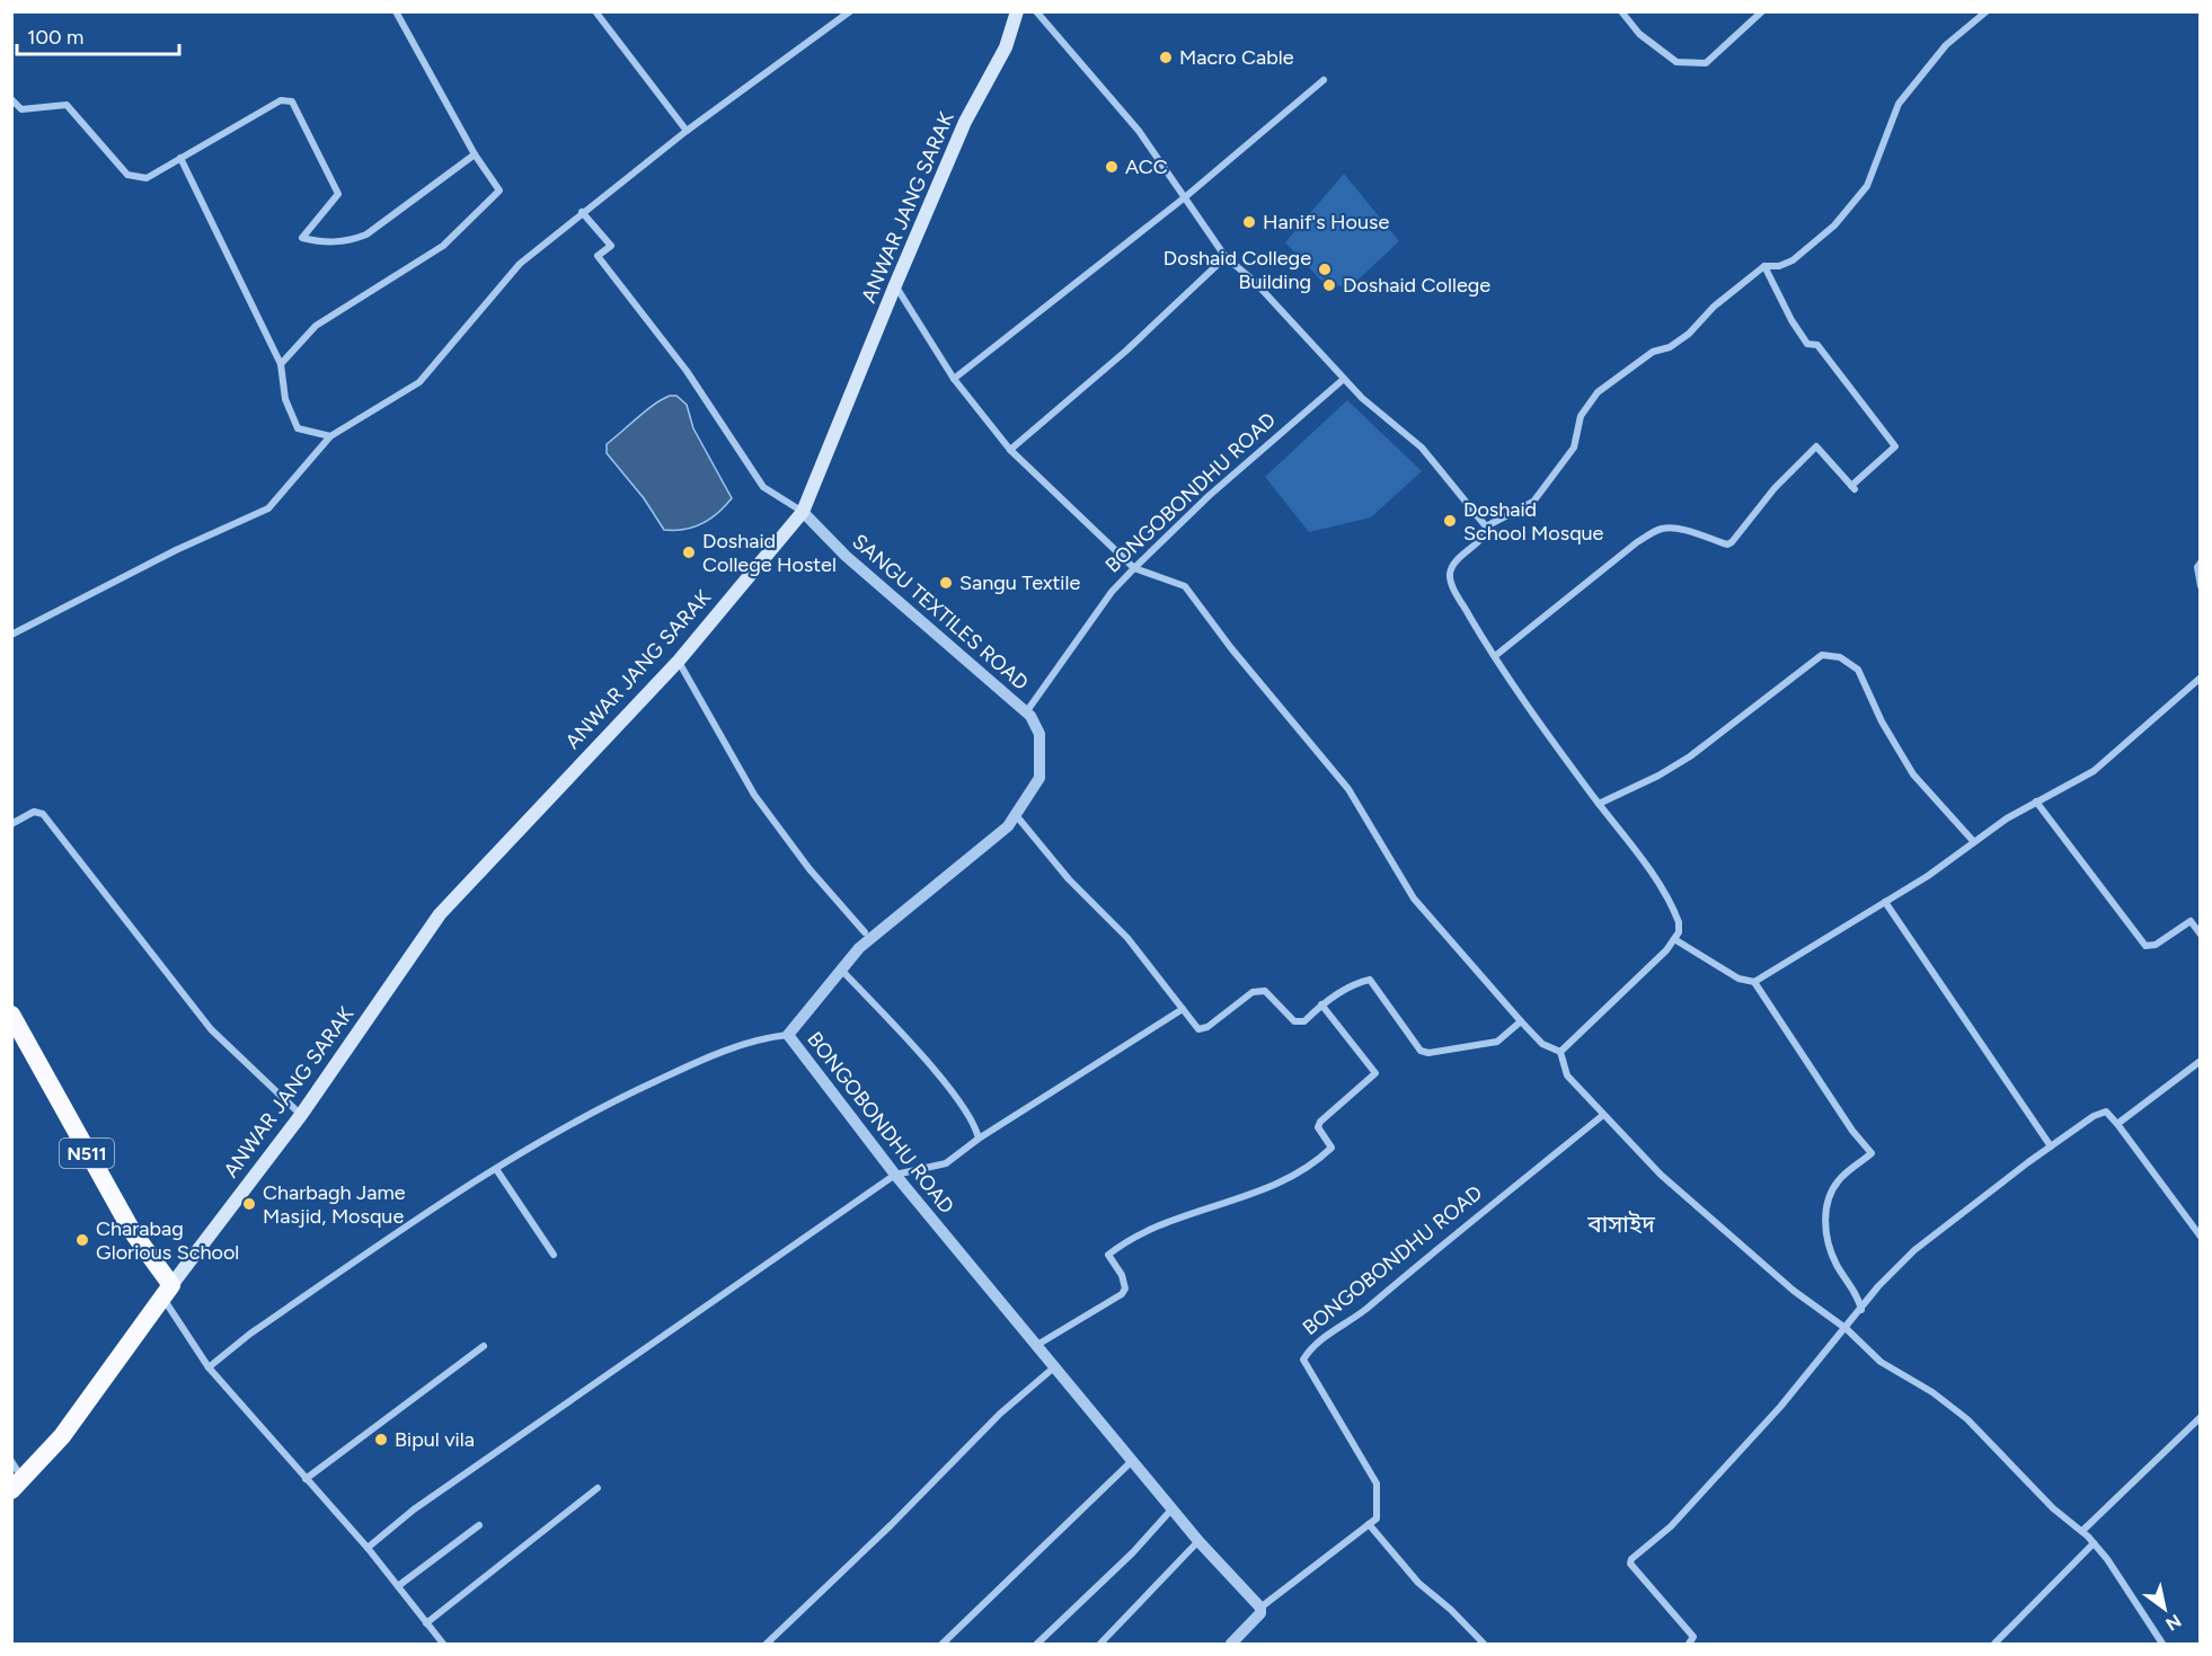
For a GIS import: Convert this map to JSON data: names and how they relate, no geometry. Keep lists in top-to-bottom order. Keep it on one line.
{"streets":{"highway":["N511"],"main road":["ANWAR JANG SARAK"],"street":["BONGOBONDHU ROAD","SANGU TEXTILES ROAD"]},"crossings":[["ANWAR JANG SARAK","SANGU TEXTILES ROAD"],["ANWAR JANG SARAK","N511"],["BONGOBONDHU ROAD","SANGU TEXTILES ROAD"]],"districts":["বাসাইদ"],"places":["Macro Cable","ACC","Hanif's House","Doshaid College Building","Doshaid College","Doshaid School Mosque","Doshaid College Hostel","Sangu Textile","Charbagh Jame Masjid, Mosque","Charabag Glorious School","Bipul vila"],"scale_bar":"100 m","north":"bottom right"}
